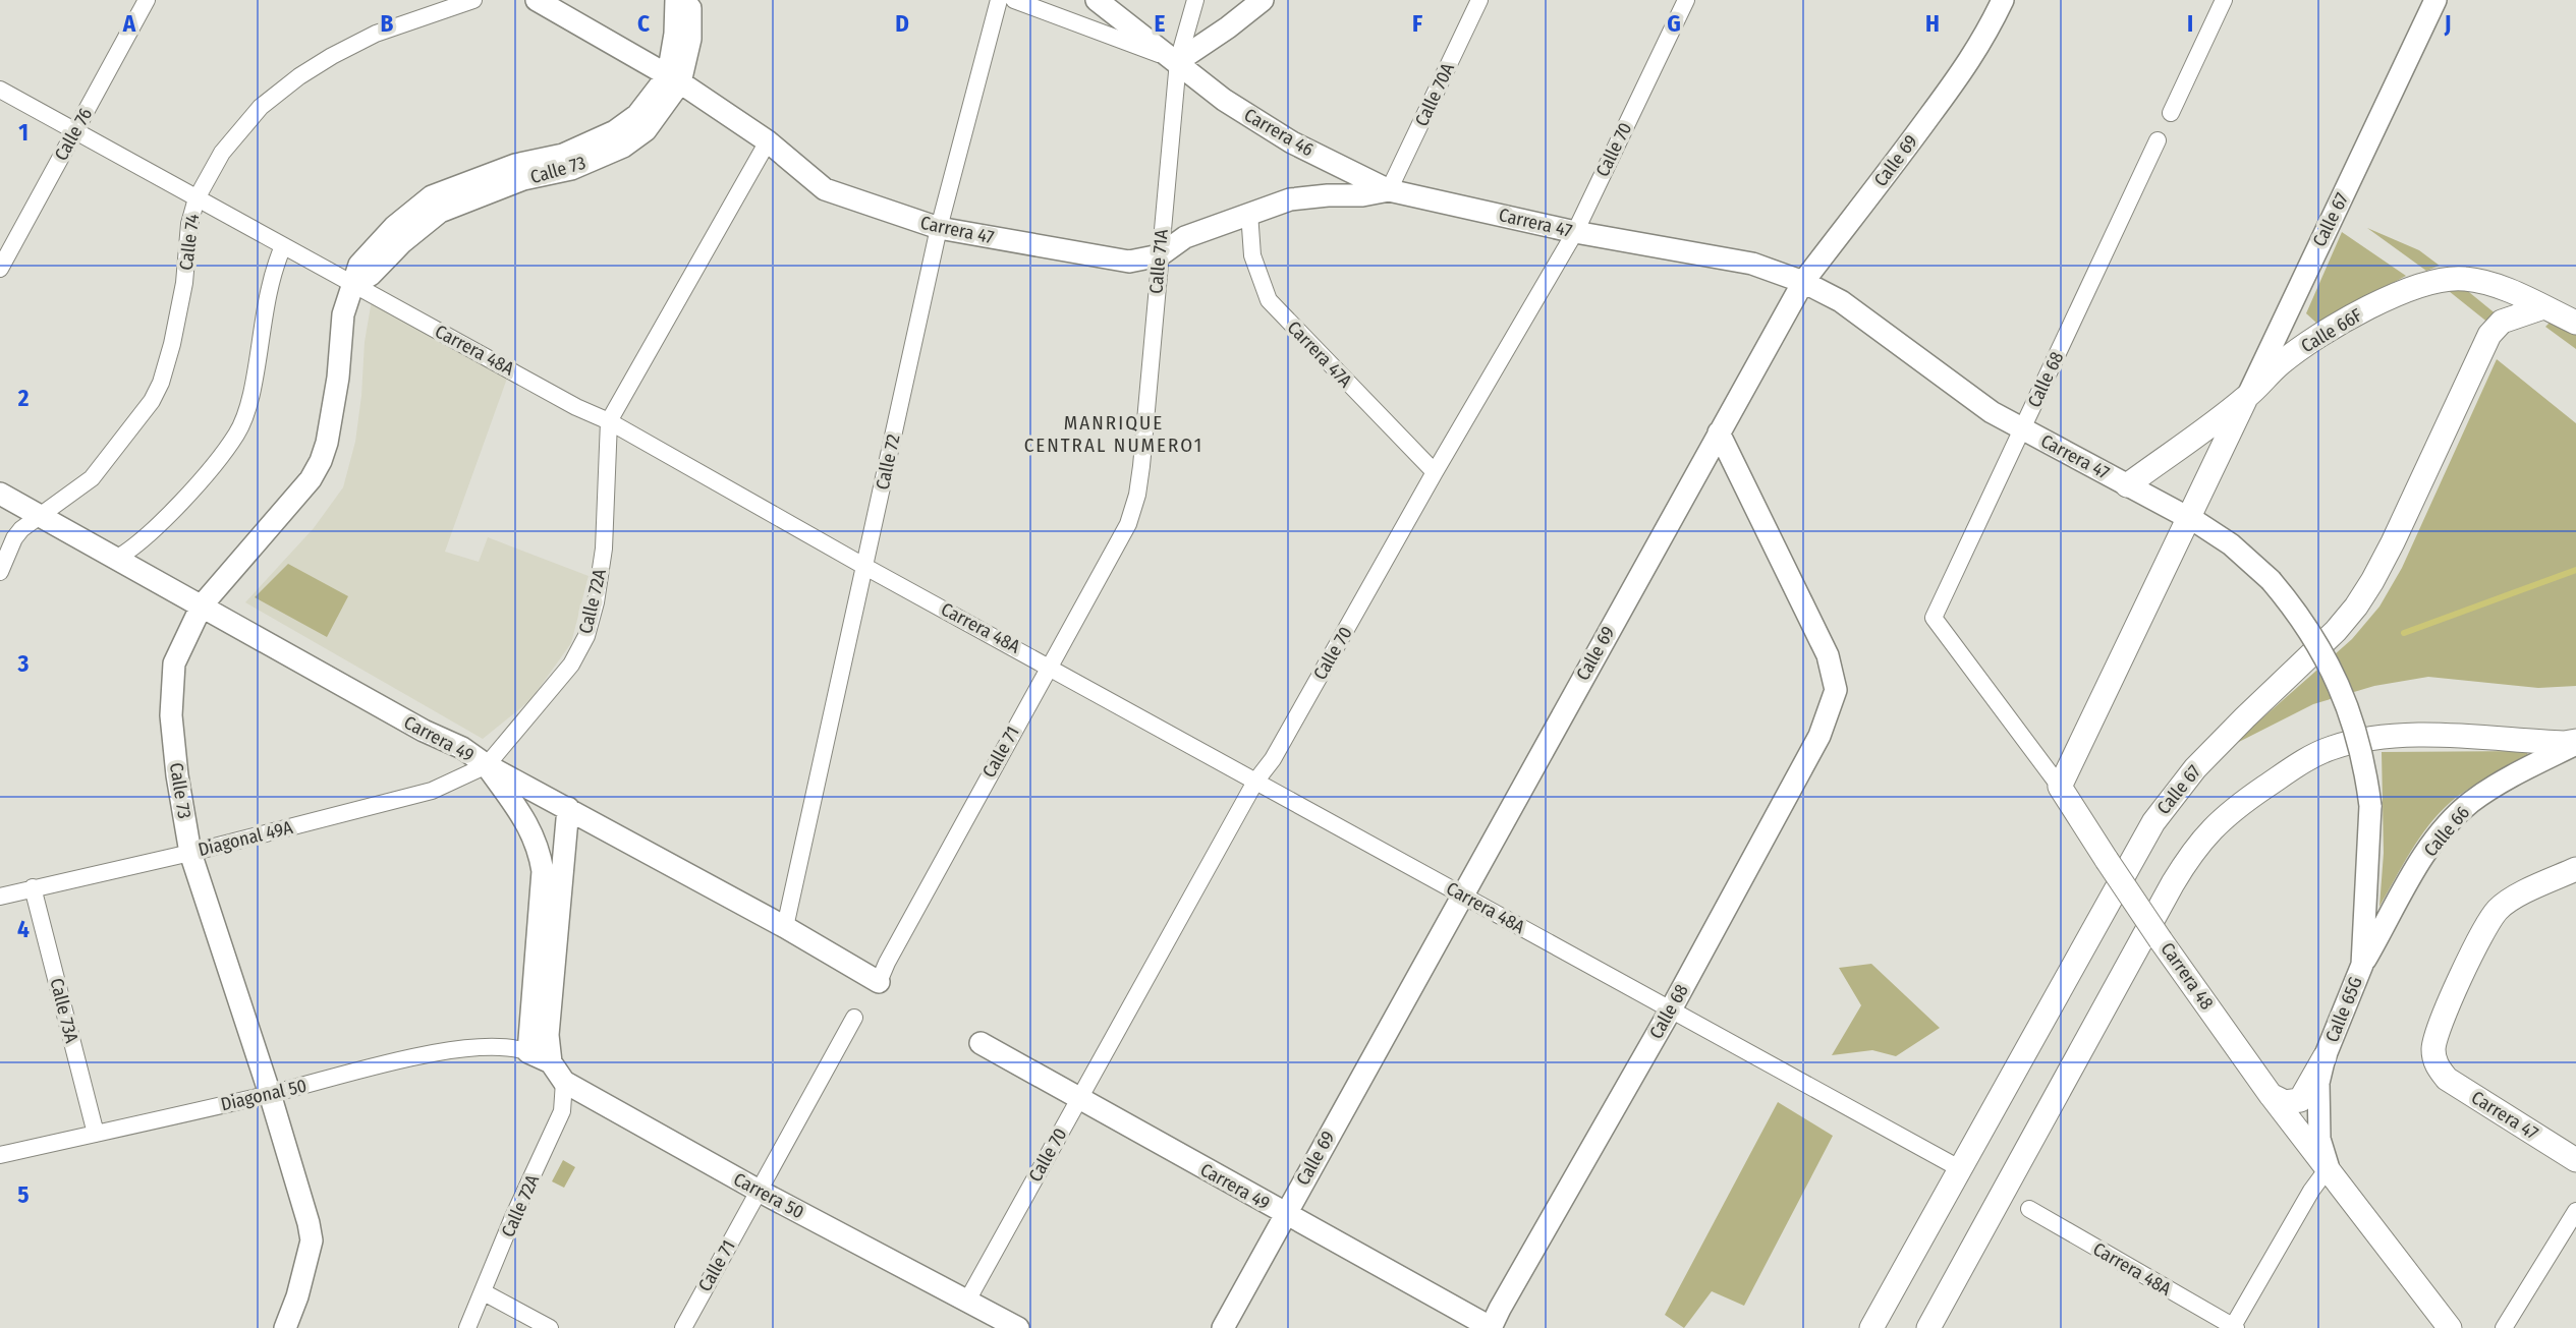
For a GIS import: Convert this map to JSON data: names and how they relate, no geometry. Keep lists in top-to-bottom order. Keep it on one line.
{"streets":{"main road":["Calle 67","Carrera 47","Calle 66F","Carrera 48"],"street":["Calle 70A","Carrera 46","Calle 76","Calle 70","Calle 69","Calle 73","Calle 74","Calle 71A","Carrera 48A","Carrera 47A","Calle 68","Calle 72","Calle 72A","Carrera 49","Calle 71","Calle 66","Diagonal 49A","Calle 65G","Calle 73A","Diagonal 50","Carrera 50"]},"crossings":[["Calle 70A","Carrera 46"],["Calle 70A","Carrera 47"],["Carrera 46","Carrera 47"],["Carrera 46","Calle 71A"],["Calle 76","Carrera 48A"],["Calle 70","Carrera 47"],["Calle 70","Carrera 48A"],["Calle 70","Carrera 47A"],["Calle 70","Carrera 49"],["Calle 70","Carrera 50"],["Calle 69","Carrera 47"],["Calle 69","Carrera 48A"],["Calle 69","Calle 68"],["Calle 69","Carrera 49"],["Calle 73","Carrera 47"],["Calle 73","Carrera 48A"],["Calle 73","Carrera 49"],["Calle 73","Diagonal 49A"],["Calle 73","Diagonal 50"],["Calle 67","Carrera 47"],["Calle 67","Calle 66F"],["Calle 67","Carrera 48A"],["Calle 67","Carrera 48"],["Carrera 47","Calle 71A"],["Carrera 47","Carrera 47A"],["Carrera 47","Calle 68"],["Carrera 47","Calle 72"],["Carrera 47","Calle 72A"],["Carrera 47","Calle 65G"],["Calle 74","Carrera 48A"],["Calle 74","Carrera 49"],["Calle 71A","Calle 71"],["Carrera 48A","Calle 68"],["Carrera 48A","Calle 72"],["Carrera 48A","Calle 72A"],["Carrera 48A","Calle 71"],["Calle 68","Carrera 49"],["Calle 68","Carrera 48"],["Calle 72","Carrera 49"],["Calle 72A","Carrera 49"],["Calle 72A","Diagonal 49A"],["Calle 72A","Carrera 50"],["Carrera 49","Calle 71"],["Carrera 49","Diagonal 49A"],["Calle 71","Carrera 50"],["Calle 66","Calle 65G"],["Diagonal 49A","Calle 73A"],["Carrera 48","Calle 65G"],["Calle 73A","Diagonal 50"]],"districts":["MANRIQUE CENTRAL NUMERO1"],"grid":{"columns":["A","B","C","D","E","F","G","H","I","J"],"rows":["1","2","3","4","5"]}}
